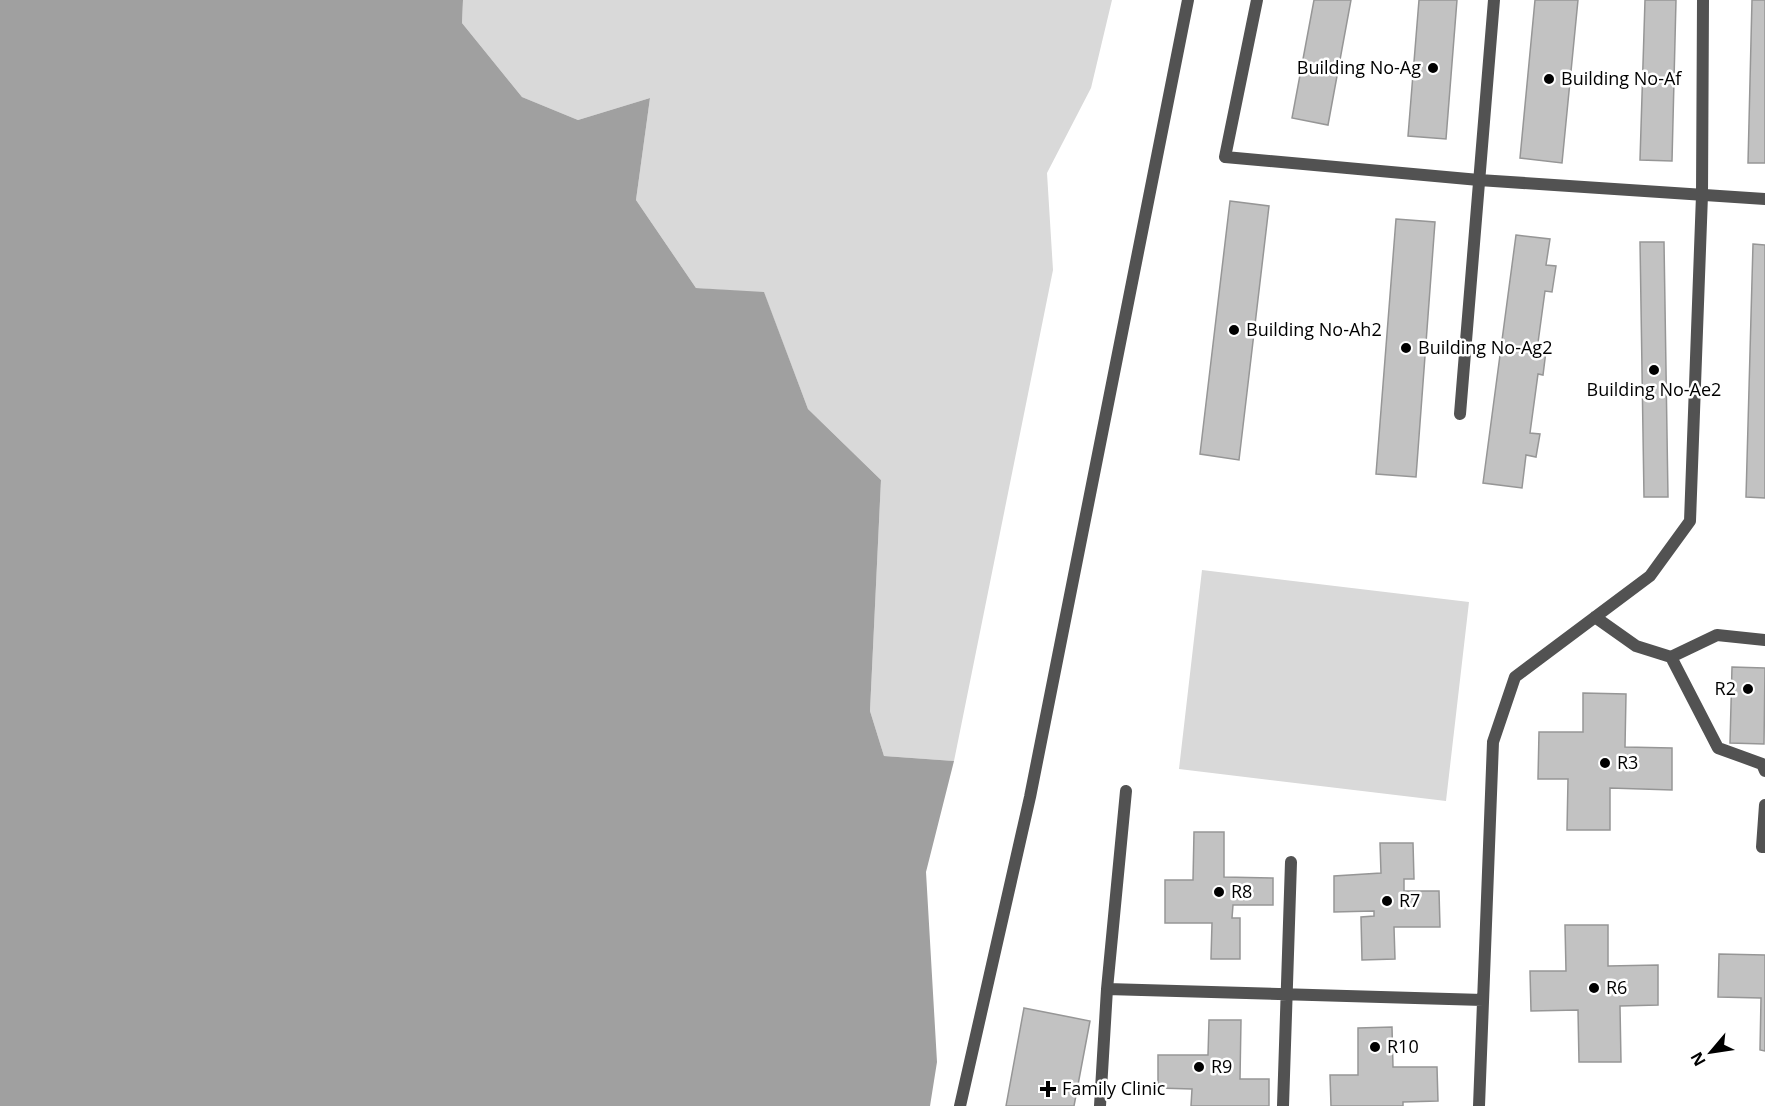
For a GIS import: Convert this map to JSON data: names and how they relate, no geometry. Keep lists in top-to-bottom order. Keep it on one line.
{"places":{"other":["Building No-Ag","Building No-Af","Building No-Ah2","Building No-Ag2","Building No-Ae2","R2","R3","R8","R7","R6","R10","R9"],"health":["Family Clinic"]},"north":"bottom left"}
